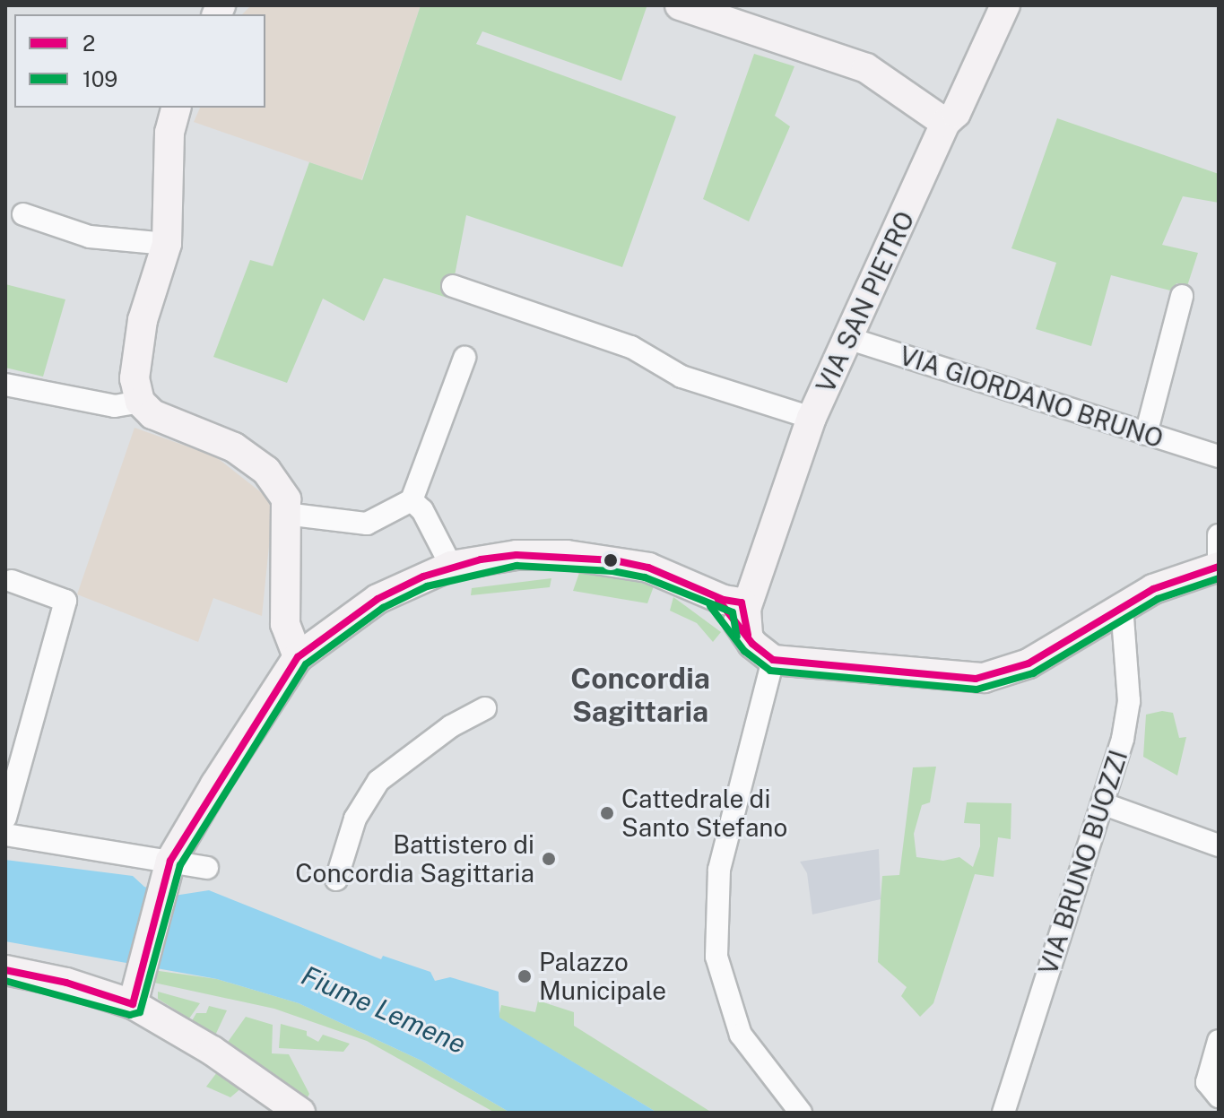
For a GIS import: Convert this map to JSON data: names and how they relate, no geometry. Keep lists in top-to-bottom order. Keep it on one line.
{"streets":{"street":["VIA SAN PIETRO","VIA GIORDANO BRUNO","VIA BRUNO BUOZZI"]},"crossings":[["VIA SAN PIETRO","VIA GIORDANO BRUNO"]],"districts":["Concordia Sagittaria"],"water":["Fiume Lemene"],"places":["Cattedrale di Santo Stefano","Battistero di Concordia Sagittaria","Palazzo Municipale"],"lines":["transit line 2","transit line 109"],"legend":["2","109"]}
